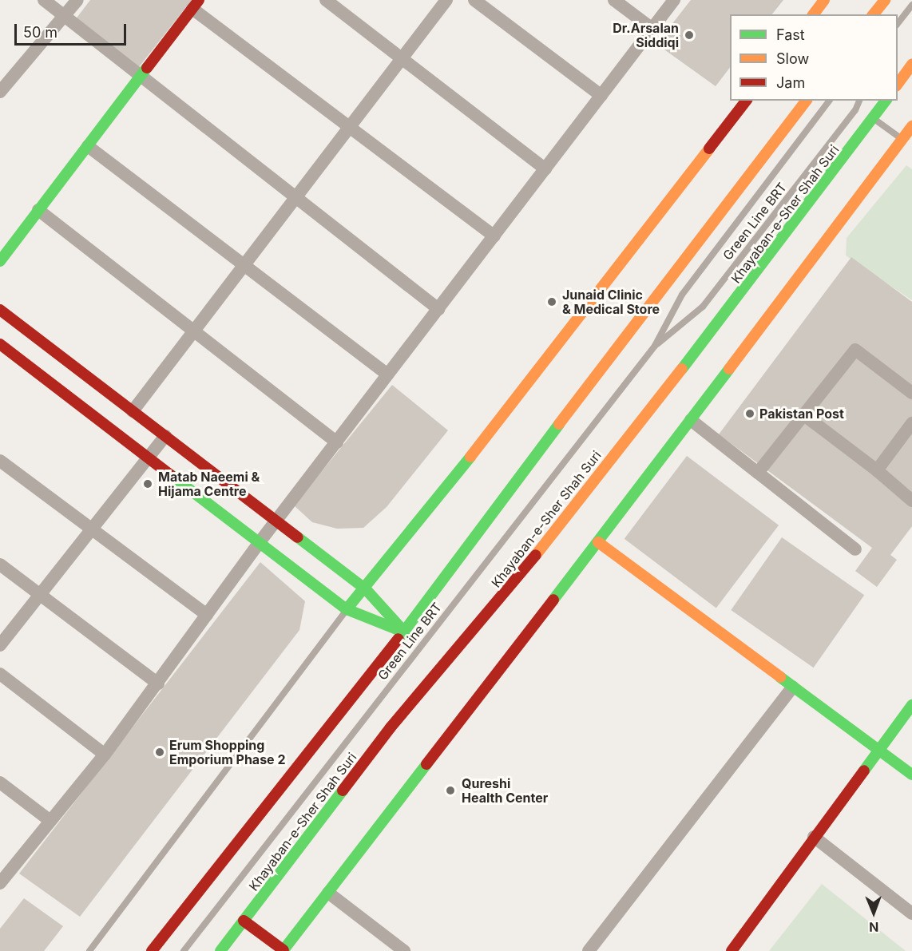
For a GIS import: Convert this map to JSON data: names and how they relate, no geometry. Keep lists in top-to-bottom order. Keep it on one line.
{"streets":{"main road":["Khayaban-e-Sher Shah Suri"],"lane":["Green Line BRT"]},"places":["Dr.Arsalan Siddiqi","Junaid Clinic & Medical Store","Pakistan Post","Matab Naeemi & Hijama Centre","Erum Shopping Emporium Phase 2","Qureshi Health Center"],"legend":["Fast","Slow","Jam"],"scale_bar":"50 m","north":"bottom"}
